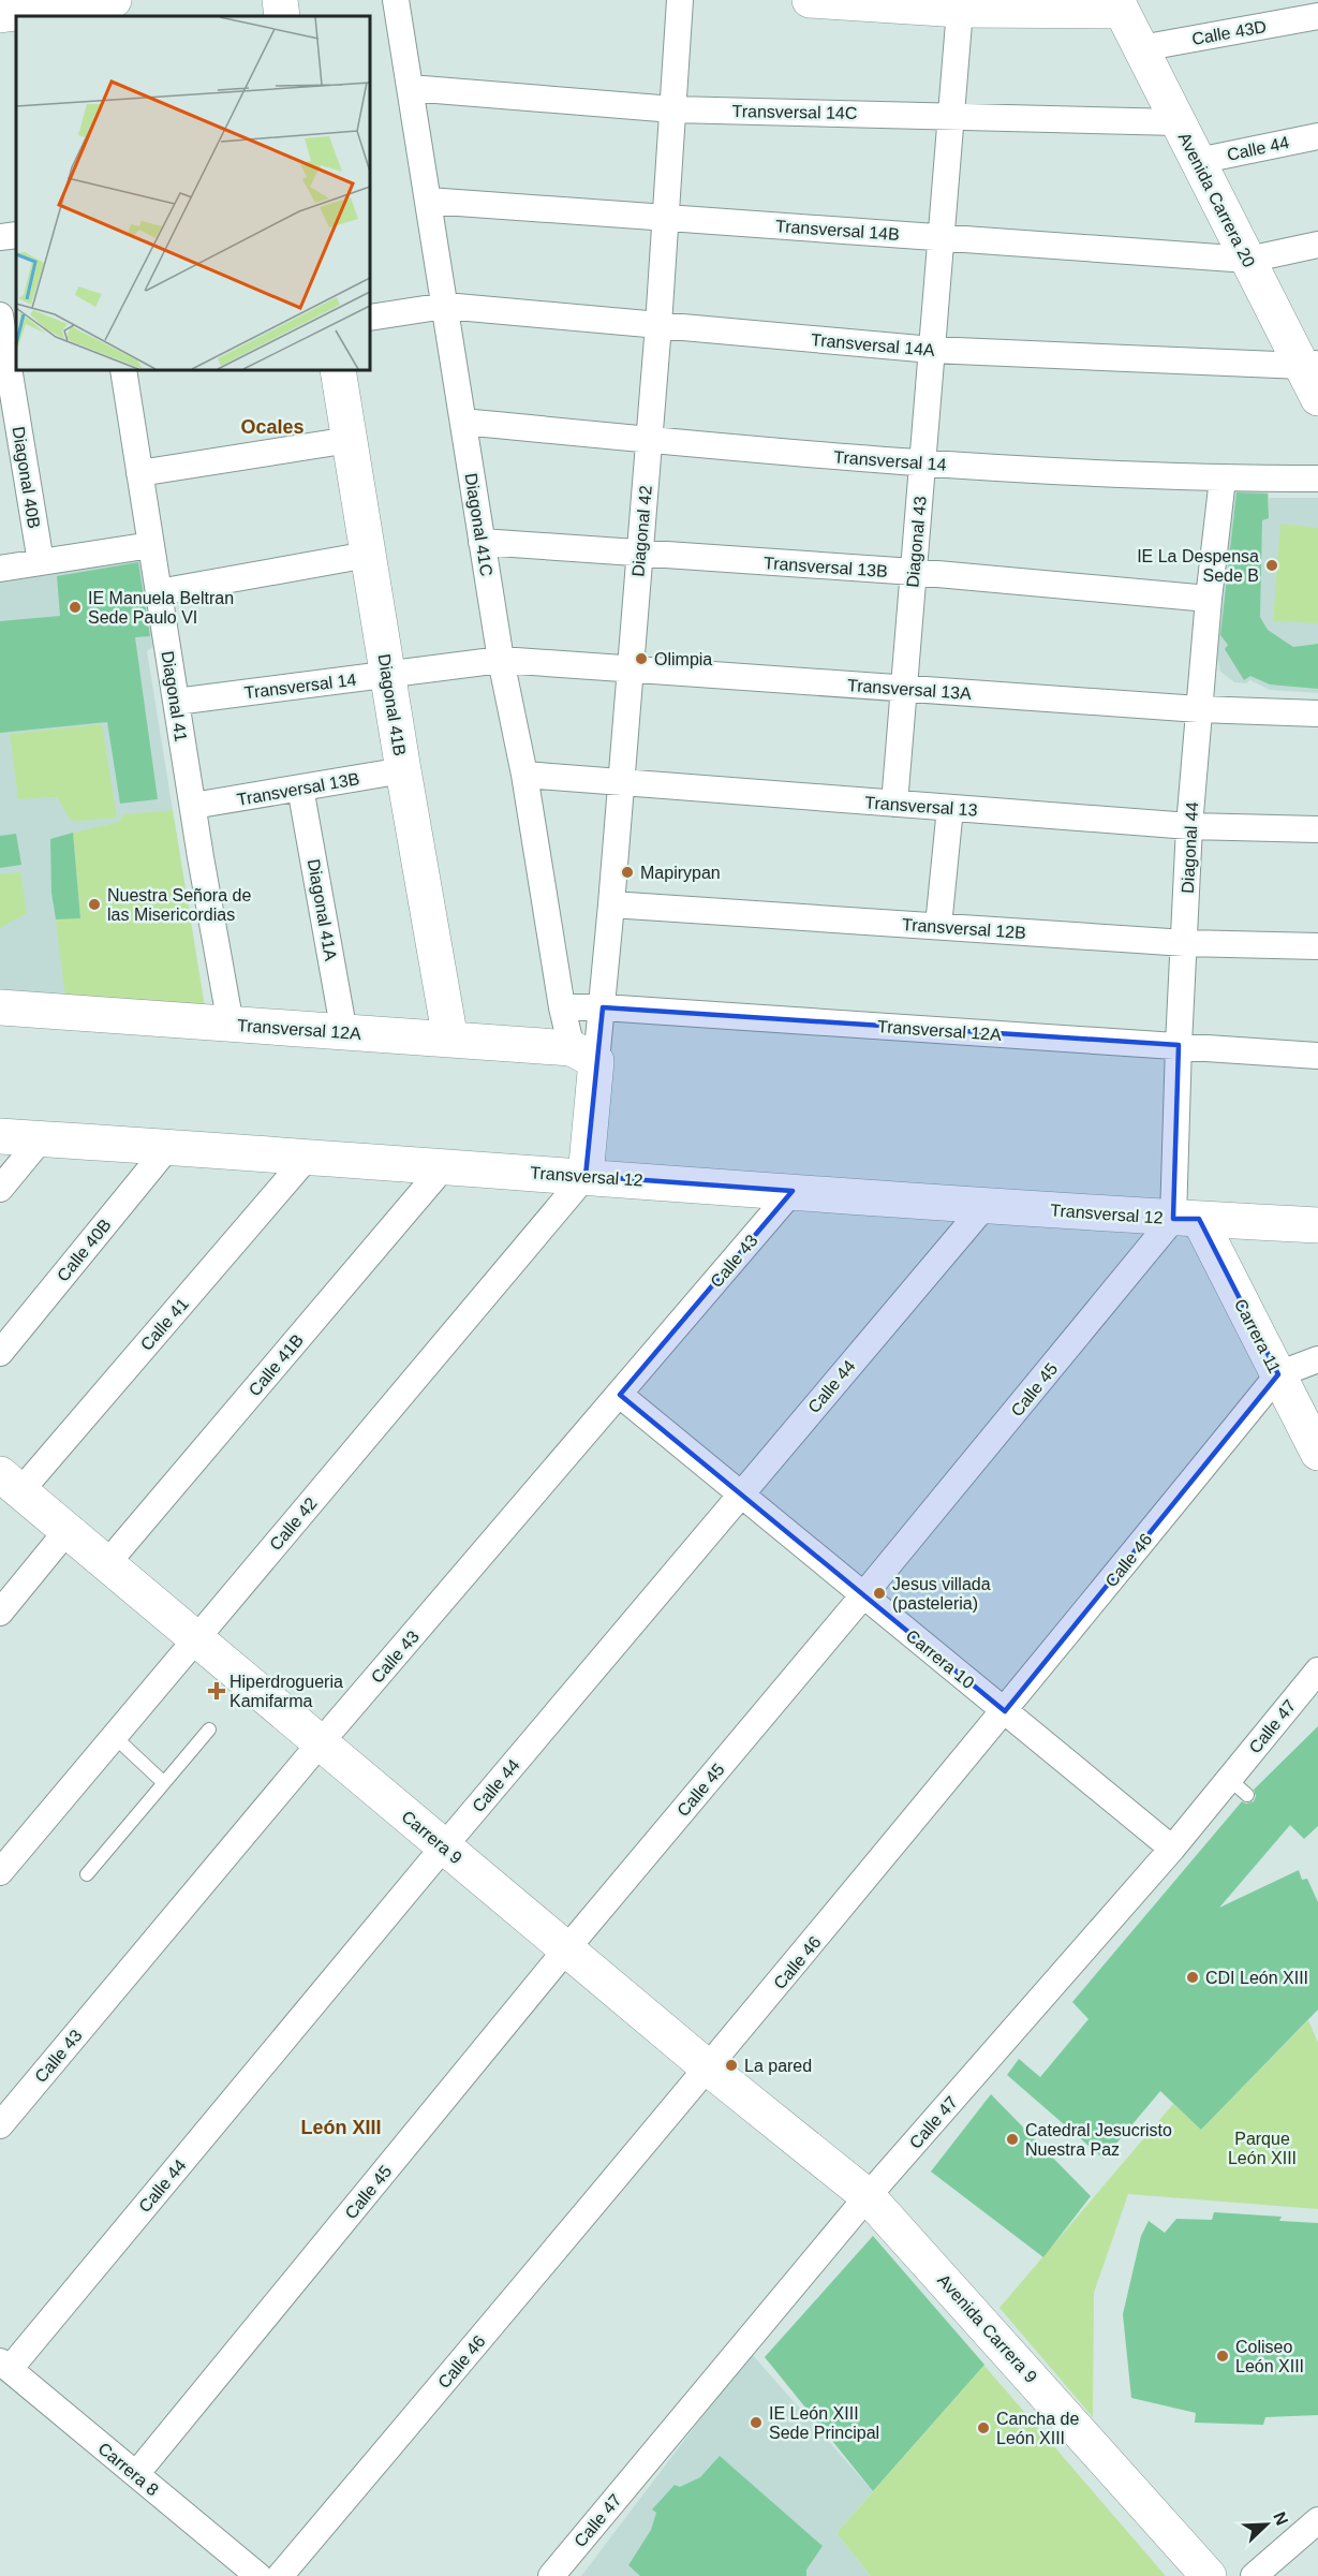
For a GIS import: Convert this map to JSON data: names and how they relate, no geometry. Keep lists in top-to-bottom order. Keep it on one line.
{"streets":{"street":["Calle 43D","Transversal 14C","Calle 44","Avenida Carrera 20","Transversal 14B","Transversal 14A","Transversal 14","Diagonal 40B","Diagonal 41C","Diagonal 42","Diagonal 43","Transversal 13B","Transversal 13A","Diagonal 41","Diagonal 41B","Transversal 13","Diagonal 44","Diagonal 41A","Transversal 12B","Transversal 12A","Transversal 12","Calle 40B","Calle 43","Calle 41","Carrera 11","Calle 41B","Calle 45","Calle 42","Calle 46","Carrera 10","Calle 47","Carrera 9","Avenida Carrera 9","Carrera 8"]},"crossings":[["Calle 43D","Avenida Carrera 20"],["Transversal 14C","Avenida Carrera 20"],["Transversal 14C","Diagonal 41C"],["Transversal 14C","Diagonal 42"],["Transversal 14C","Diagonal 43"],["Calle 44","Avenida Carrera 20"],["Calle 44","Transversal 12"],["Calle 44","Carrera 10"],["Calle 44","Carrera 9"],["Calle 44","Carrera 8"],["Avenida Carrera 20","Transversal 14B"],["Avenida Carrera 20","Transversal 14A"],["Transversal 14B","Diagonal 41C"],["Transversal 14B","Diagonal 42"],["Transversal 14B","Diagonal 43"],["Transversal 14A","Diagonal 41C"],["Transversal 14A","Diagonal 42"],["Transversal 14A","Diagonal 43"],["Transversal 14","Diagonal 41C"],["Transversal 14","Diagonal 42"],["Transversal 14","Diagonal 43"],["Transversal 14","Transversal 13A"],["Transversal 14","Diagonal 41"],["Transversal 14","Diagonal 41B"],["Transversal 14","Diagonal 44"],["Diagonal 41C","Diagonal 42"],["Diagonal 41C","Transversal 13B"],["Diagonal 41C","Transversal 13A"],["Diagonal 41C","Transversal 13"],["Diagonal 41C","Transversal 12A"],["Diagonal 42","Transversal 13B"],["Diagonal 42","Transversal 13A"],["Diagonal 42","Transversal 13"],["Diagonal 42","Transversal 12B"],["Diagonal 42","Transversal 12A"],["Diagonal 43","Transversal 13B"],["Diagonal 43","Transversal 13A"],["Diagonal 43","Transversal 13"],["Transversal 13B","Diagonal 41"],["Transversal 13B","Diagonal 41B"],["Transversal 13B","Diagonal 44"],["Transversal 13B","Diagonal 41A"],["Transversal 13A","Diagonal 44"],["Diagonal 41","Transversal 12A"],["Diagonal 41B","Transversal 12A"],["Transversal 13","Diagonal 44"],["Diagonal 44","Transversal 12B"],["Diagonal 44","Transversal 12A"],["Diagonal 44","Transversal 12"],["Diagonal 44","Carrera 11"],["Diagonal 44","Calle 45"],["Diagonal 41A","Transversal 12A"],["Transversal 12","Calle 40B"],["Transversal 12","Calle 43"],["Transversal 12","Calle 41"],["Transversal 12","Carrera 11"],["Transversal 12","Calle 41B"],["Transversal 12","Calle 45"],["Transversal 12","Calle 42"],["Calle 43","Carrera 10"],["Calle 43","Carrera 9"],["Calle 41","Carrera 9"],["Carrera 11","Calle 45"],["Carrera 11","Calle 46"],["Calle 41B","Carrera 9"],["Calle 45","Carrera 10"],["Calle 45","Carrera 9"],["Calle 45","Carrera 8"],["Calle 42","Carrera 9"],["Calle 46","Carrera 10"],["Calle 46","Carrera 9"],["Carrera 10","Calle 47"],["Calle 47","Carrera 9"],["Calle 47","Avenida Carrera 9"],["Carrera 9","Avenida Carrera 9"]],"districts":["Ocales","León XIII"],"parks":["Parque León XIII"],"places":{"other":["IE La Despensa Sede B","IE Manuela Beltran Sede Paulo VI","Olimpia","Mapirypan","Nuestra Señora de las Misericordias","Jesus villada (pasteleria)","CDI León XIII","La pared","Catedral Jesucristo Nuestra Paz","Coliseo León XIII","IE León XIII Sede Principal","Cancha de León XIII"],"health":["Hiperdrogueria Kamifarma"]},"north":"top right"}
